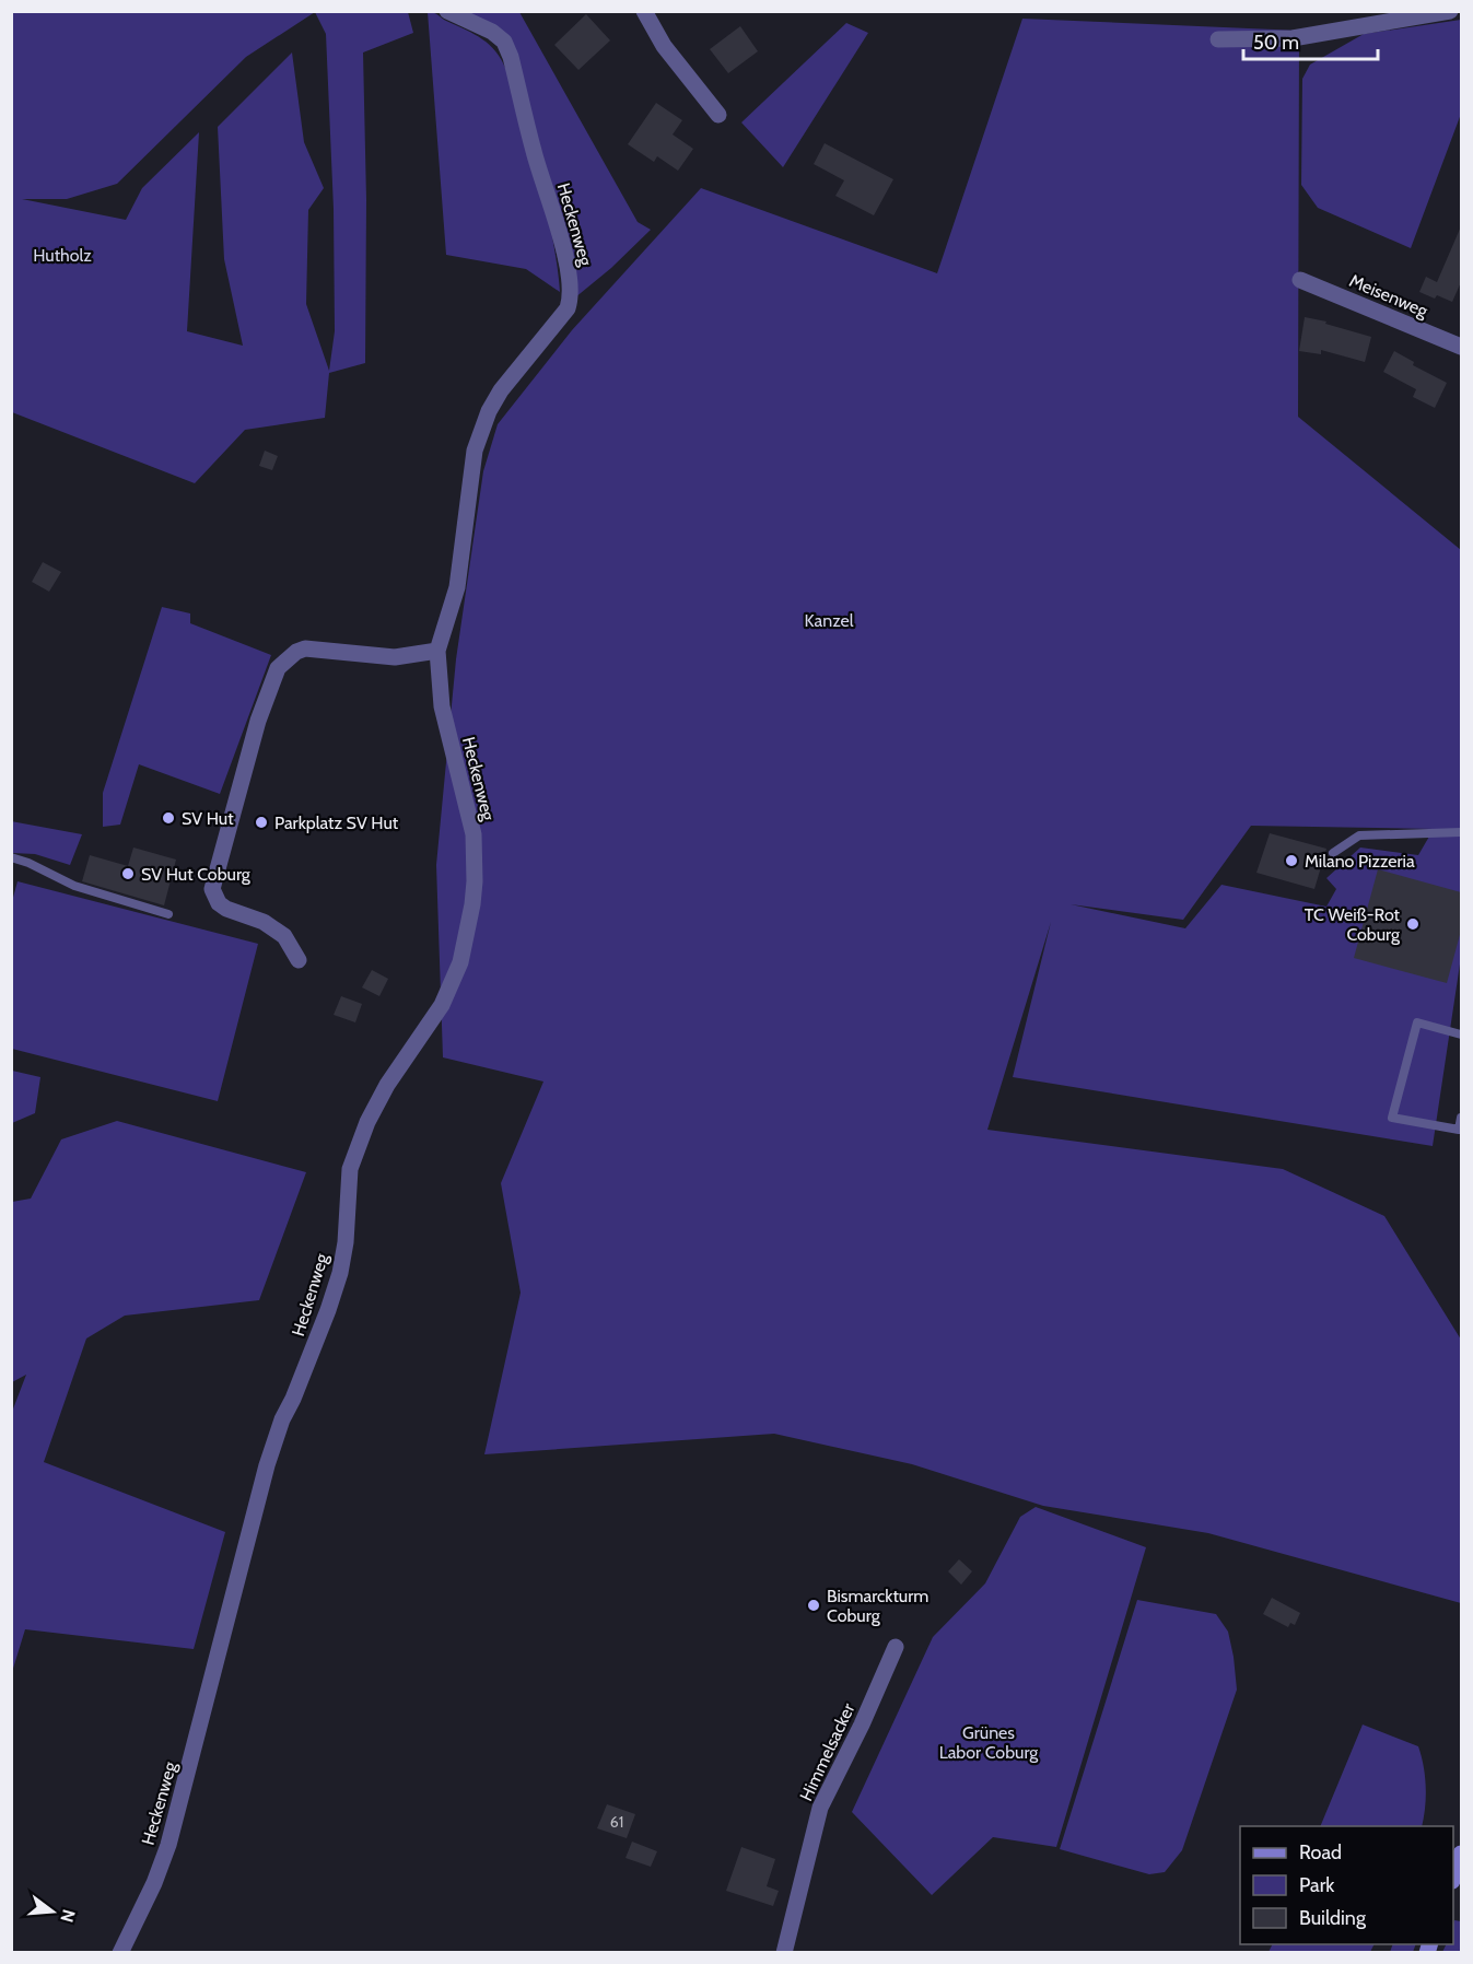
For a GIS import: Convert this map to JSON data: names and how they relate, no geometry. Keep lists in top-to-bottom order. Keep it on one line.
{"streets":{"street":["Heckenweg","Meisenweg","Himmelsacker"]},"parks":["Hutholz","Kanzel","Grünes Labor Coburg"],"places":["SV Hut","Parkplatz SV Hut","Milano Pizzeria","SV Hut Coburg","TC Weiß-Rot Coburg","Bismarckturm Coburg"],"house_numbers":["61"],"legend":["Road","Park","Building"],"scale_bar":"50 m","north":"right"}
